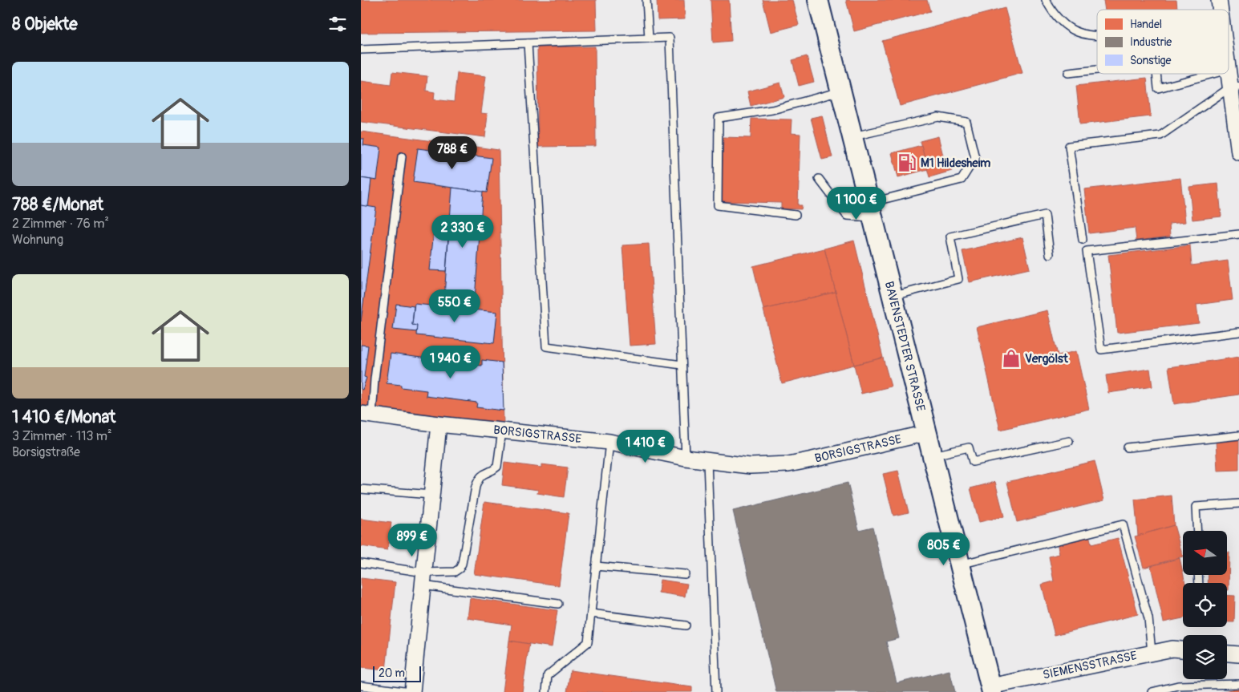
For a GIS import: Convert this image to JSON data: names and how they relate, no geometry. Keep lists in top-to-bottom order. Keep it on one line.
{"streets":{"street":["BAVENSTEDTER STRASSE","BORSIGSTRASSE","SIEMENSSTRASSE"]},"crossings":[["BAVENSTEDTER STRASSE","BORSIGSTRASSE"],["BAVENSTEDTER STRASSE","SIEMENSSTRASSE"]],"places":{"fuel station":["M1 Hildesheim"],"shop":["Vergölst"]},"legend":["Handel","Industrie","Sonstige"],"scale_bar":"20 m","north":"left","page":{"heading":"8 Objekte","list":[{"name":"788 €/Monat","note":"2 Zimmer · 76 m² · Wohnung"},{"name":"1 410 €/Monat","note":"3 Zimmer · 113 m² · Borsigstraße"}],"price":["788 €","1 100 €","2 330 €","550 €","1 940 €","1 410 €","899 €","805 €"],"scale":"20 m"}}
